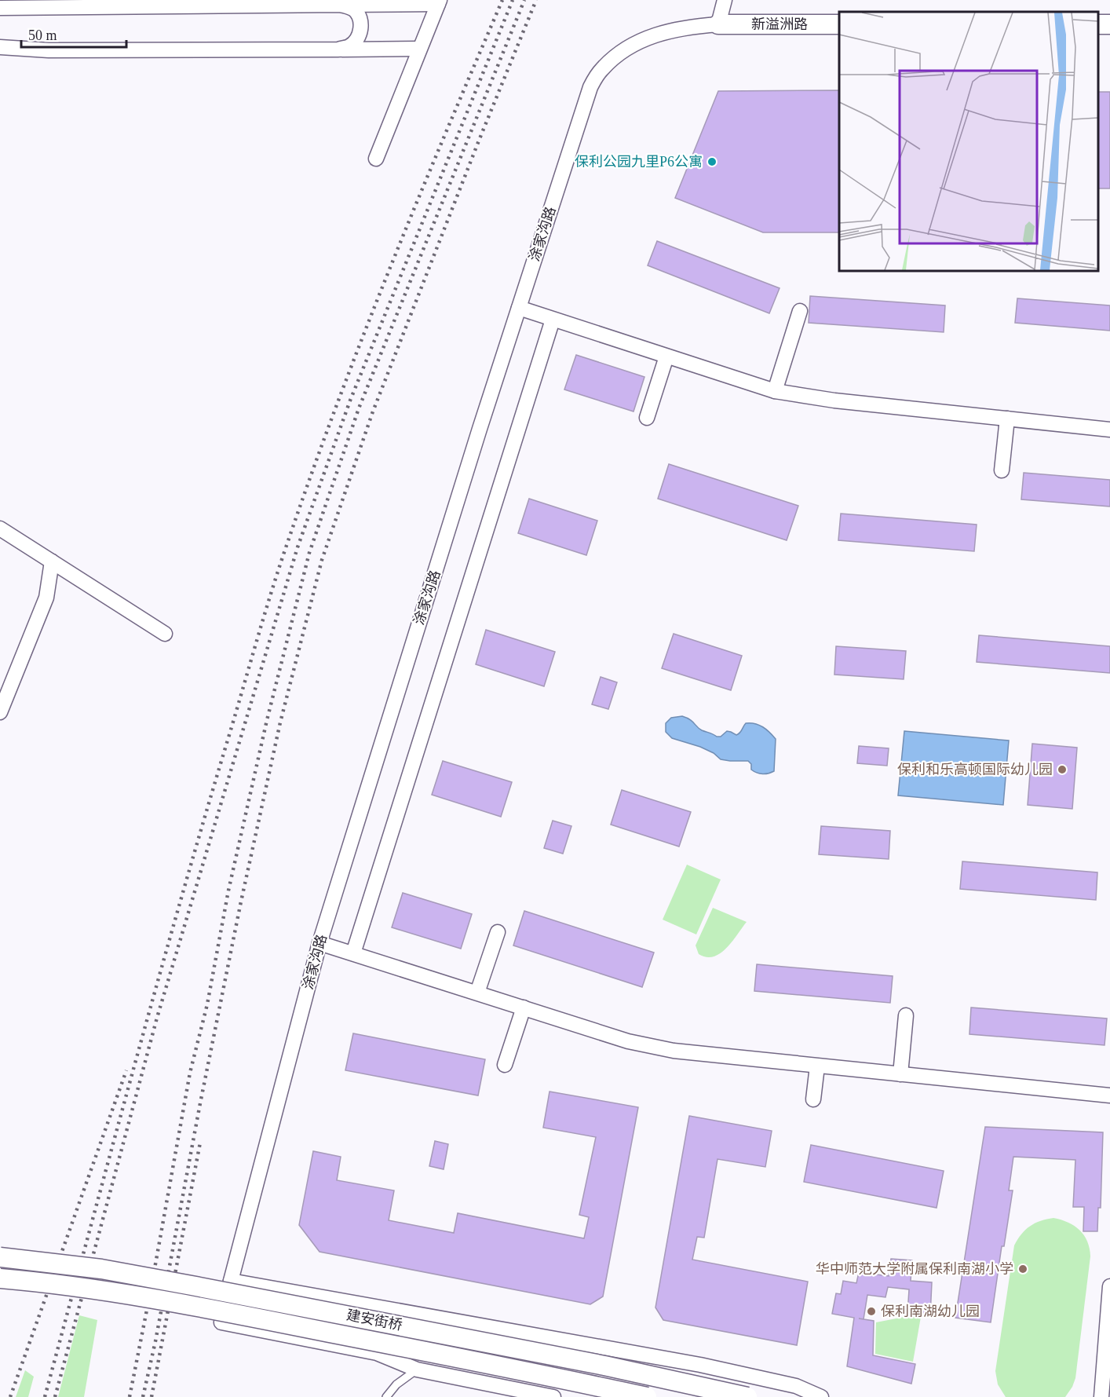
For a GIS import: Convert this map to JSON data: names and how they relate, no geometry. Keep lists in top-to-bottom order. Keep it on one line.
{"streets":{"main road":["新溢洲路","建安街桥"],"street":["涂家沟路"]},"crossings":[["新溢洲路","涂家沟路"]],"places":["保利公园九里P6公寓","保利和乐高顿国际幼儿园","华中师范大学附属保利南湖小学","保利南湖幼儿园"],"scale_bar":"50 m"}
